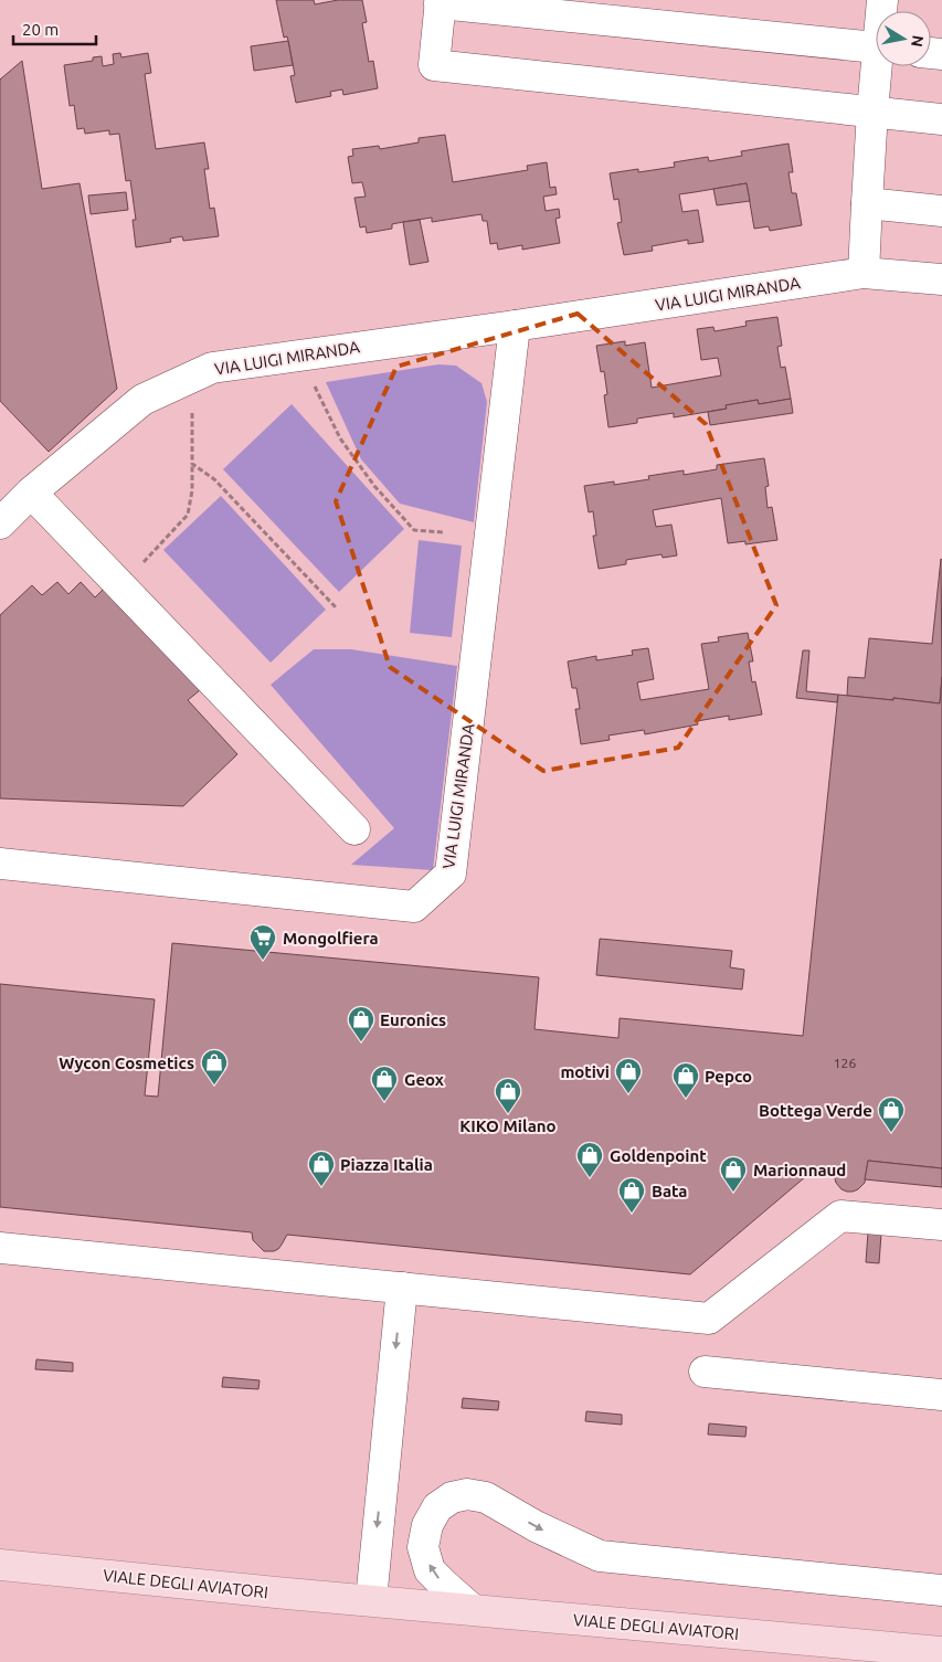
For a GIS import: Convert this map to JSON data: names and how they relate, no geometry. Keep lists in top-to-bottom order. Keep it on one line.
{"streets":{"main road":["VIALE DEGLI AVIATORI"],"street":["VIA LUIGI MIRANDA"]},"places":{"supermarket":["Mongolfiera"],"shop":["Euronics","Wycon Cosmetics","motivi","Pepco","Geox","KIKO Milano","Bottega Verde","Goldenpoint","Piazza Italia","Marionnaud","Bata"]},"house_numbers":["126"],"scale_bar":"20 m","north":"right"}
